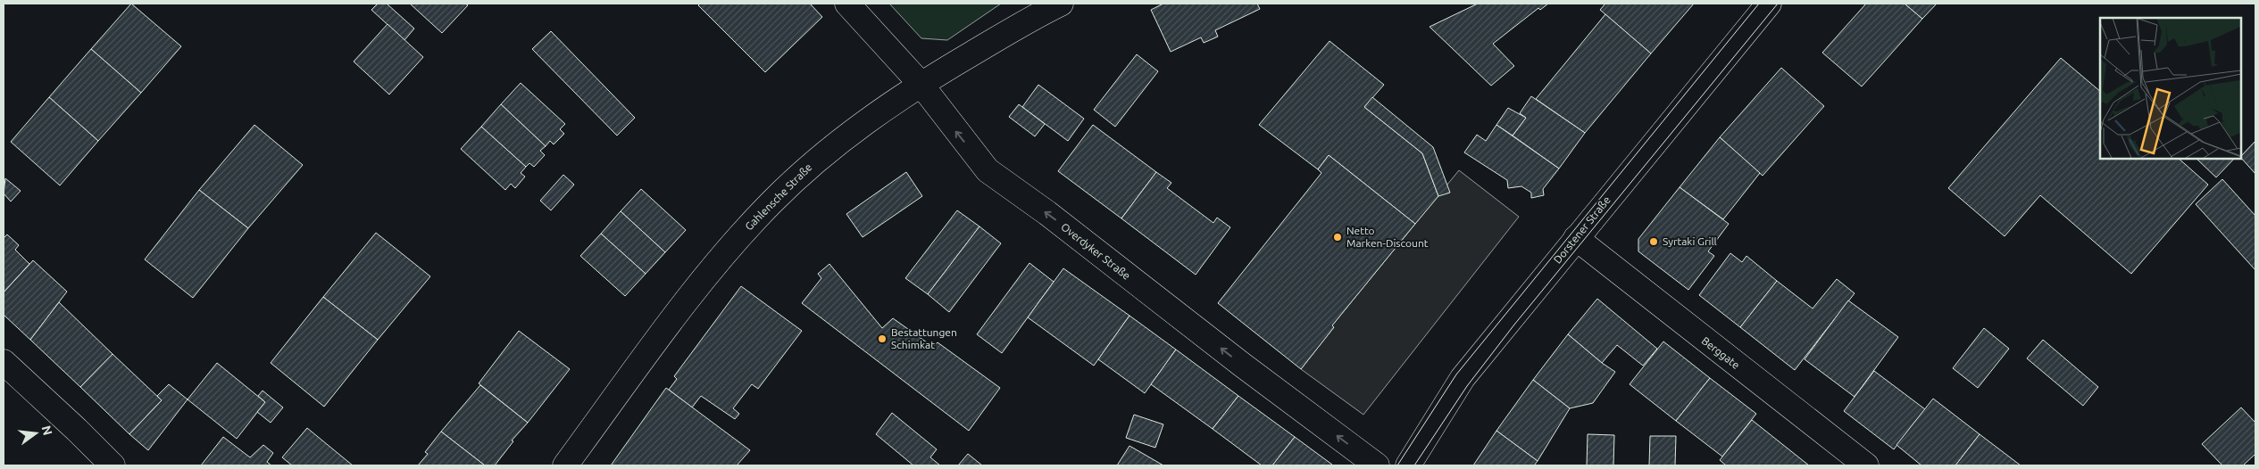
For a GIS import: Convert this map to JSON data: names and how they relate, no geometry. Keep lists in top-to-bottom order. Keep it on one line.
{"streets":{"street":["Gahlensche Straße","Dorstener Straße","Overdyker Straße","Berggate"]},"crossings":[["Gahlensche Straße","Overdyker Straße"],["Dorstener Straße","Berggate"]],"one_way":["Overdyker Straße"],"places":["Netto Marken-Discount","Syrtaki Grill","Bestattungen Schimkat"],"north":"right"}
